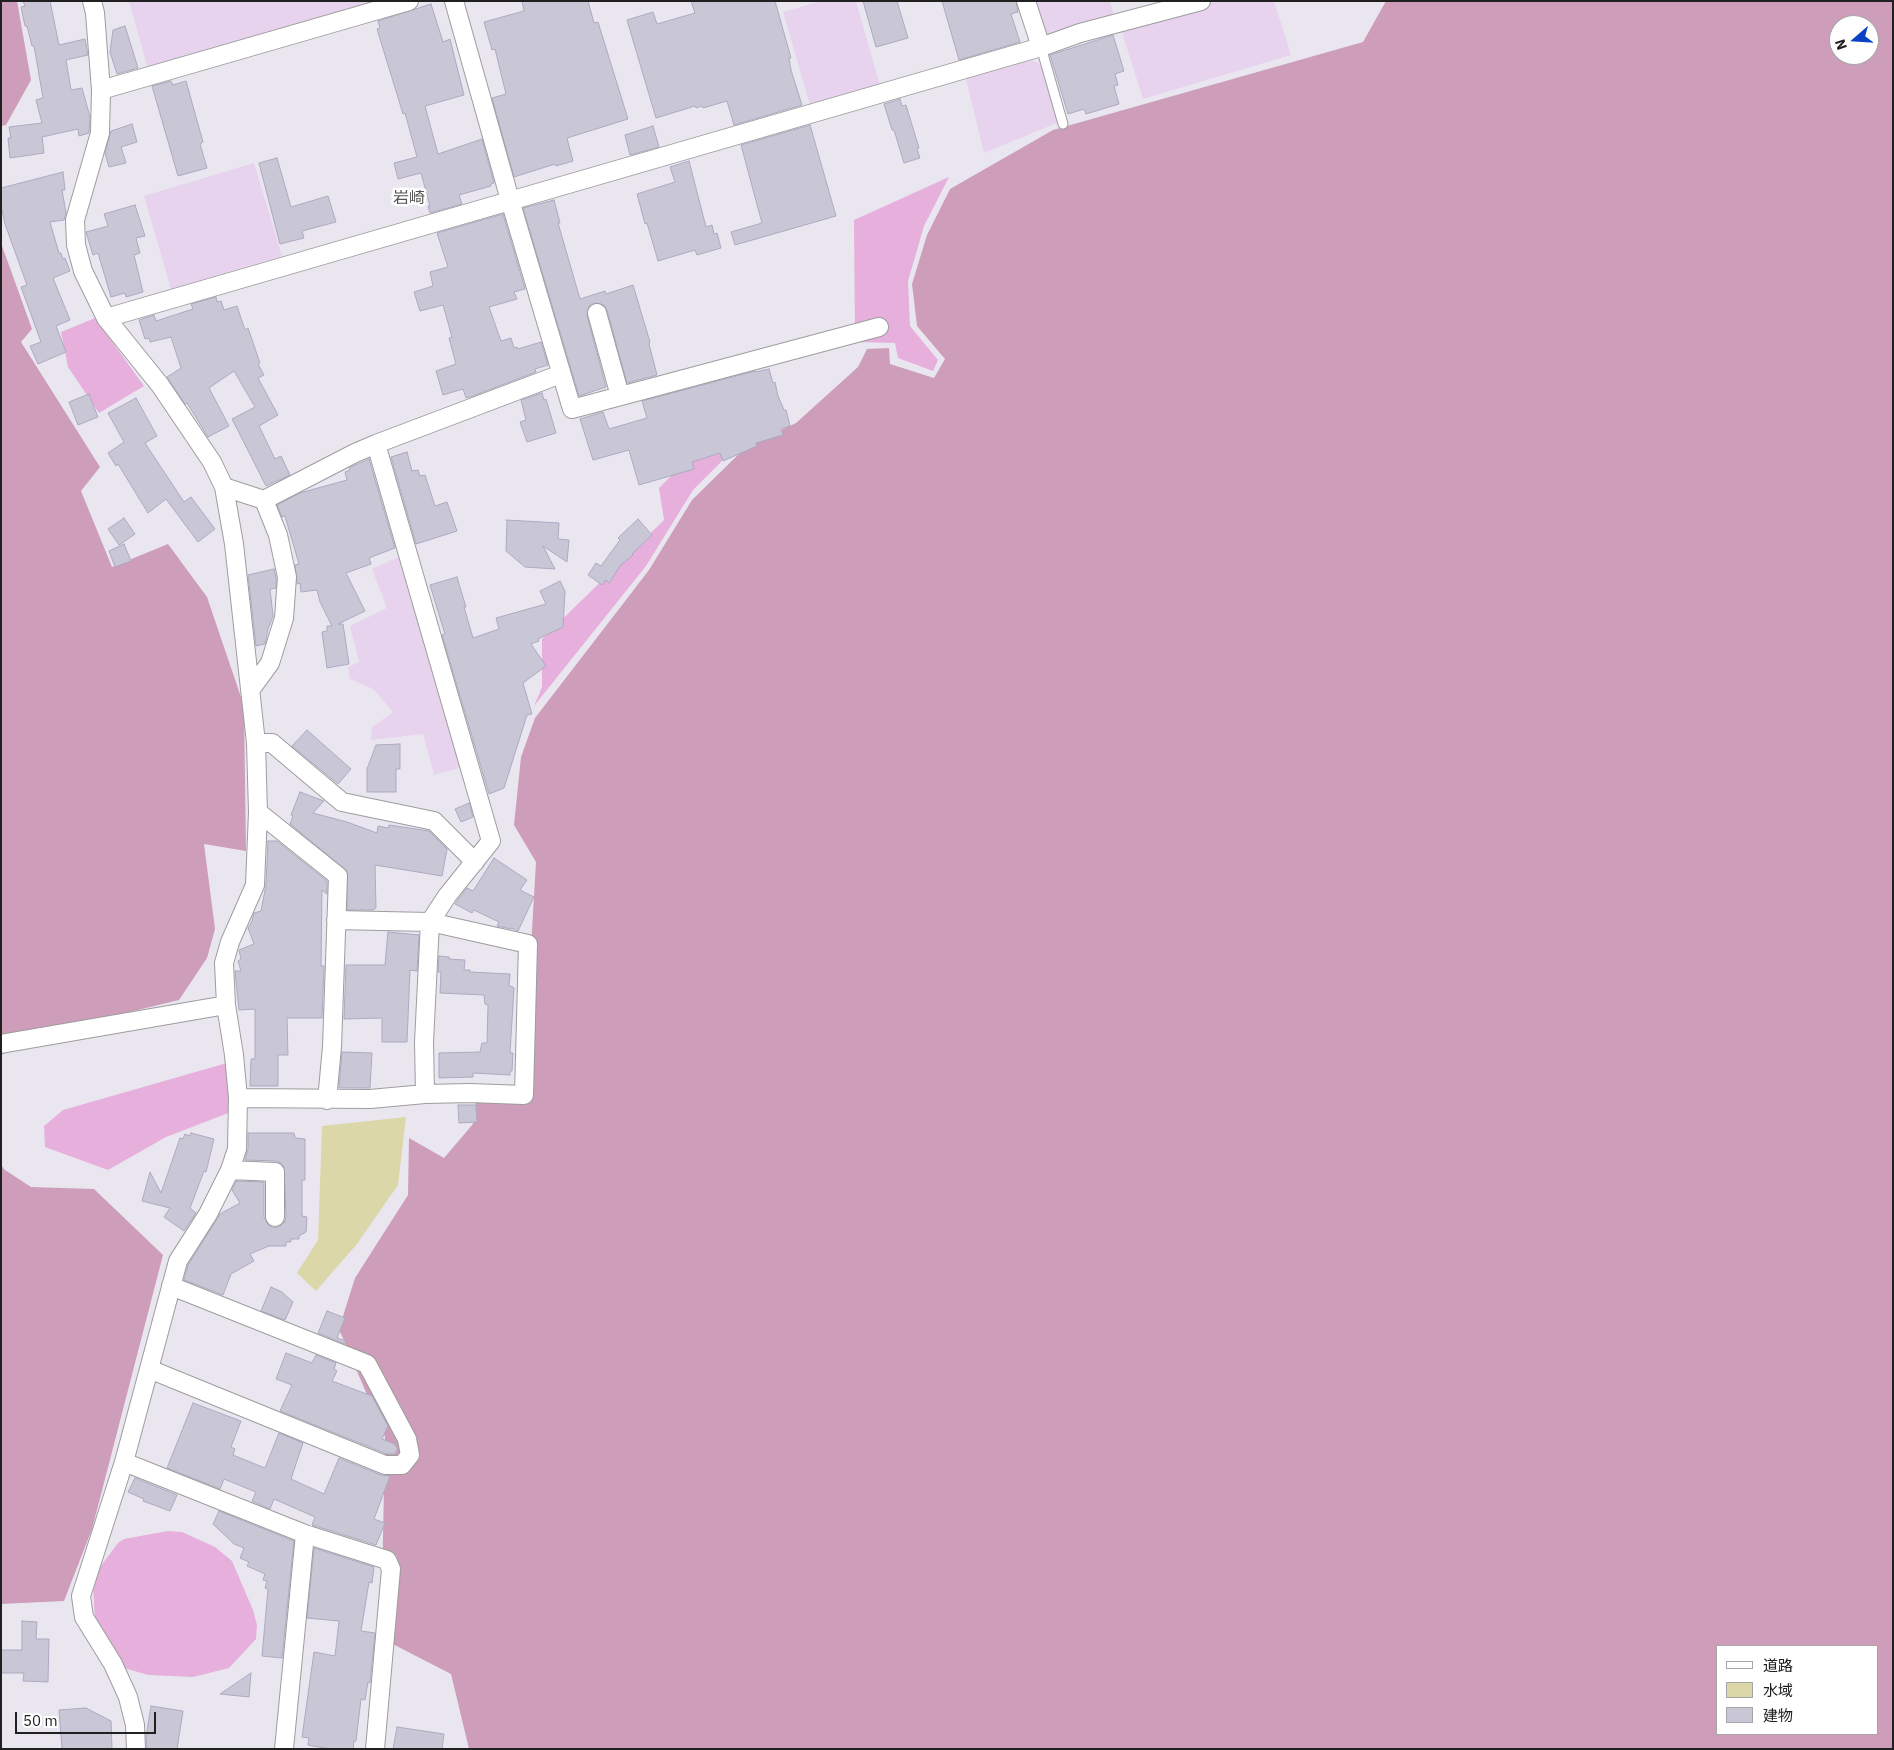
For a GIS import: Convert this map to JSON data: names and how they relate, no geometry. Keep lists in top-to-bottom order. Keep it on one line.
{"districts":["岩崎"],"legend":["道路","水域","建物"],"scale_bar":"50 m","north":"left"}
